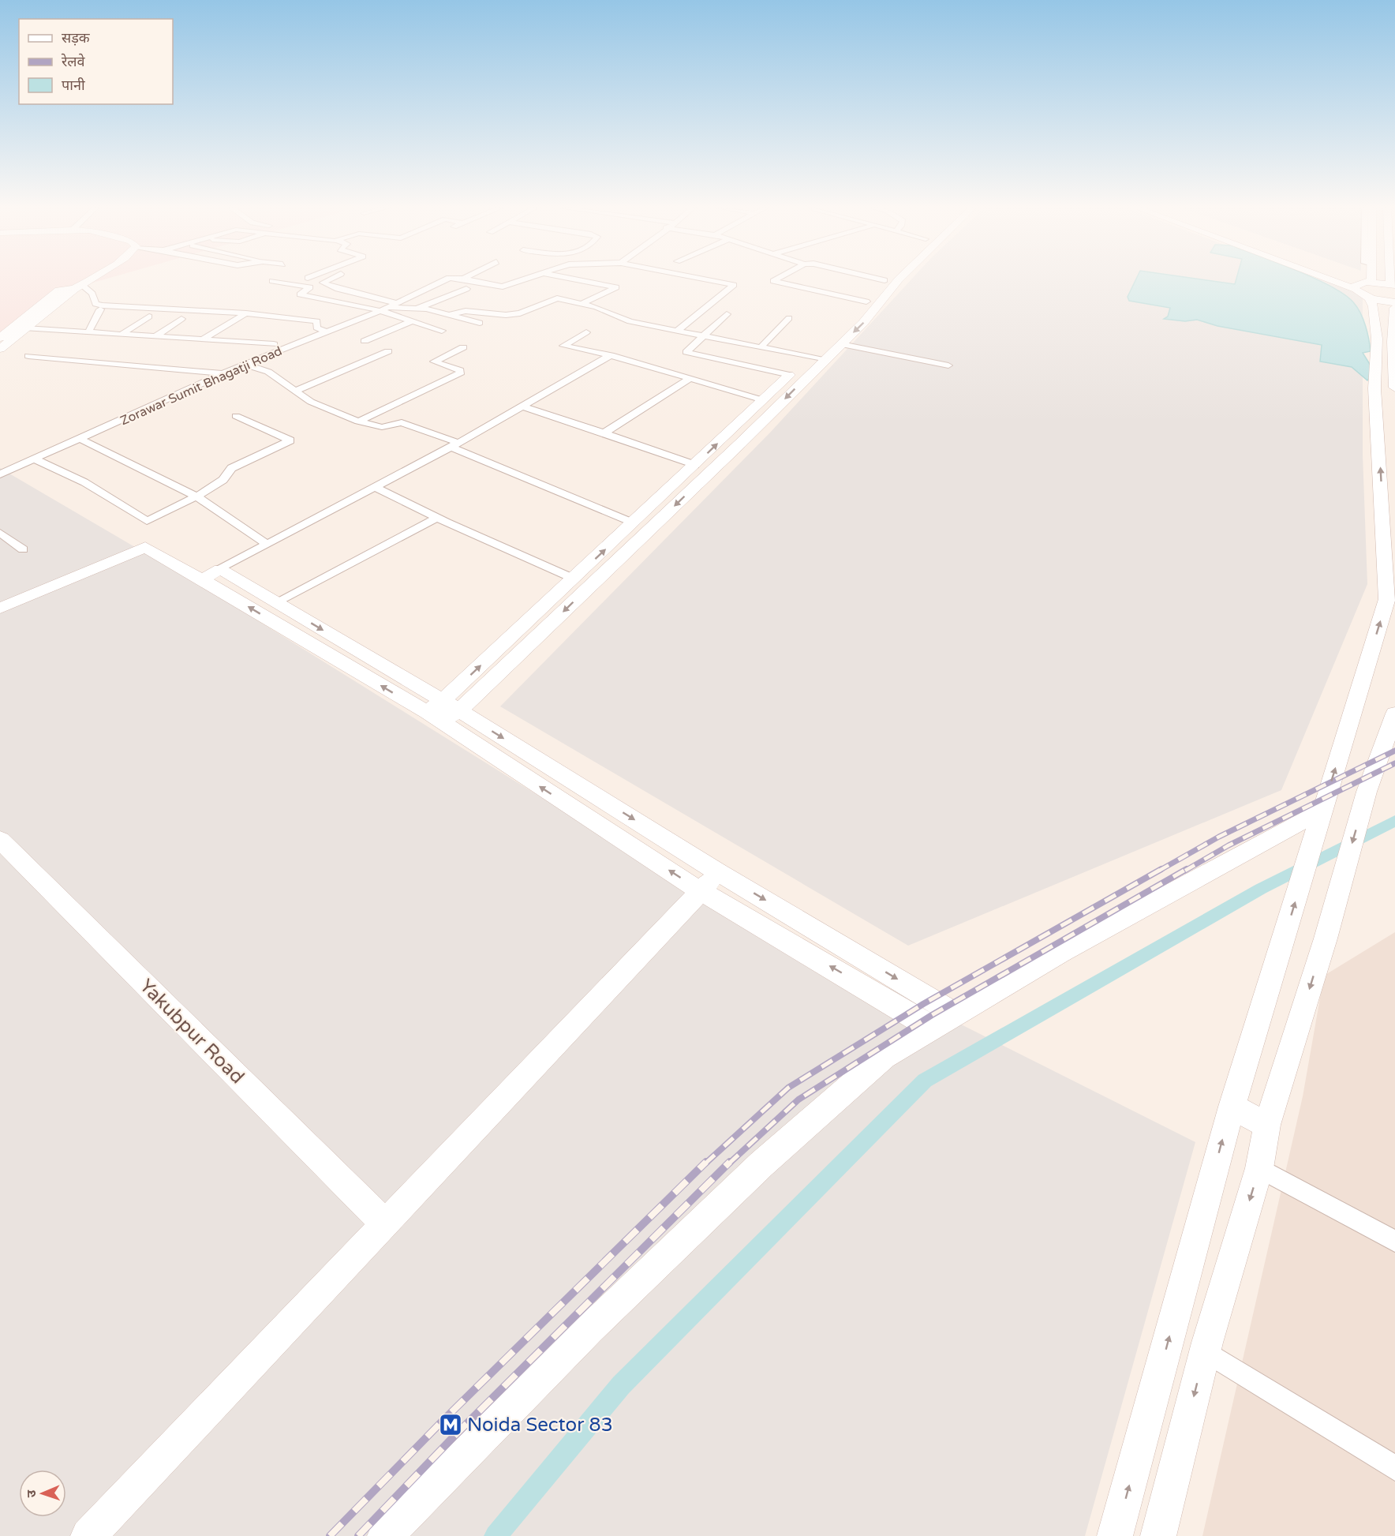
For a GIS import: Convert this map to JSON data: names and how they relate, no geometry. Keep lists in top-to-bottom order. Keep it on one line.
{"streets":{"street":["Zorawar Sumit Bhagatji Road","Yakubpur Road"]},"places":{"metro station":["Noida Sector 83"]},"legend":["सड़क","रेलवे","पानी"],"north":"left"}
